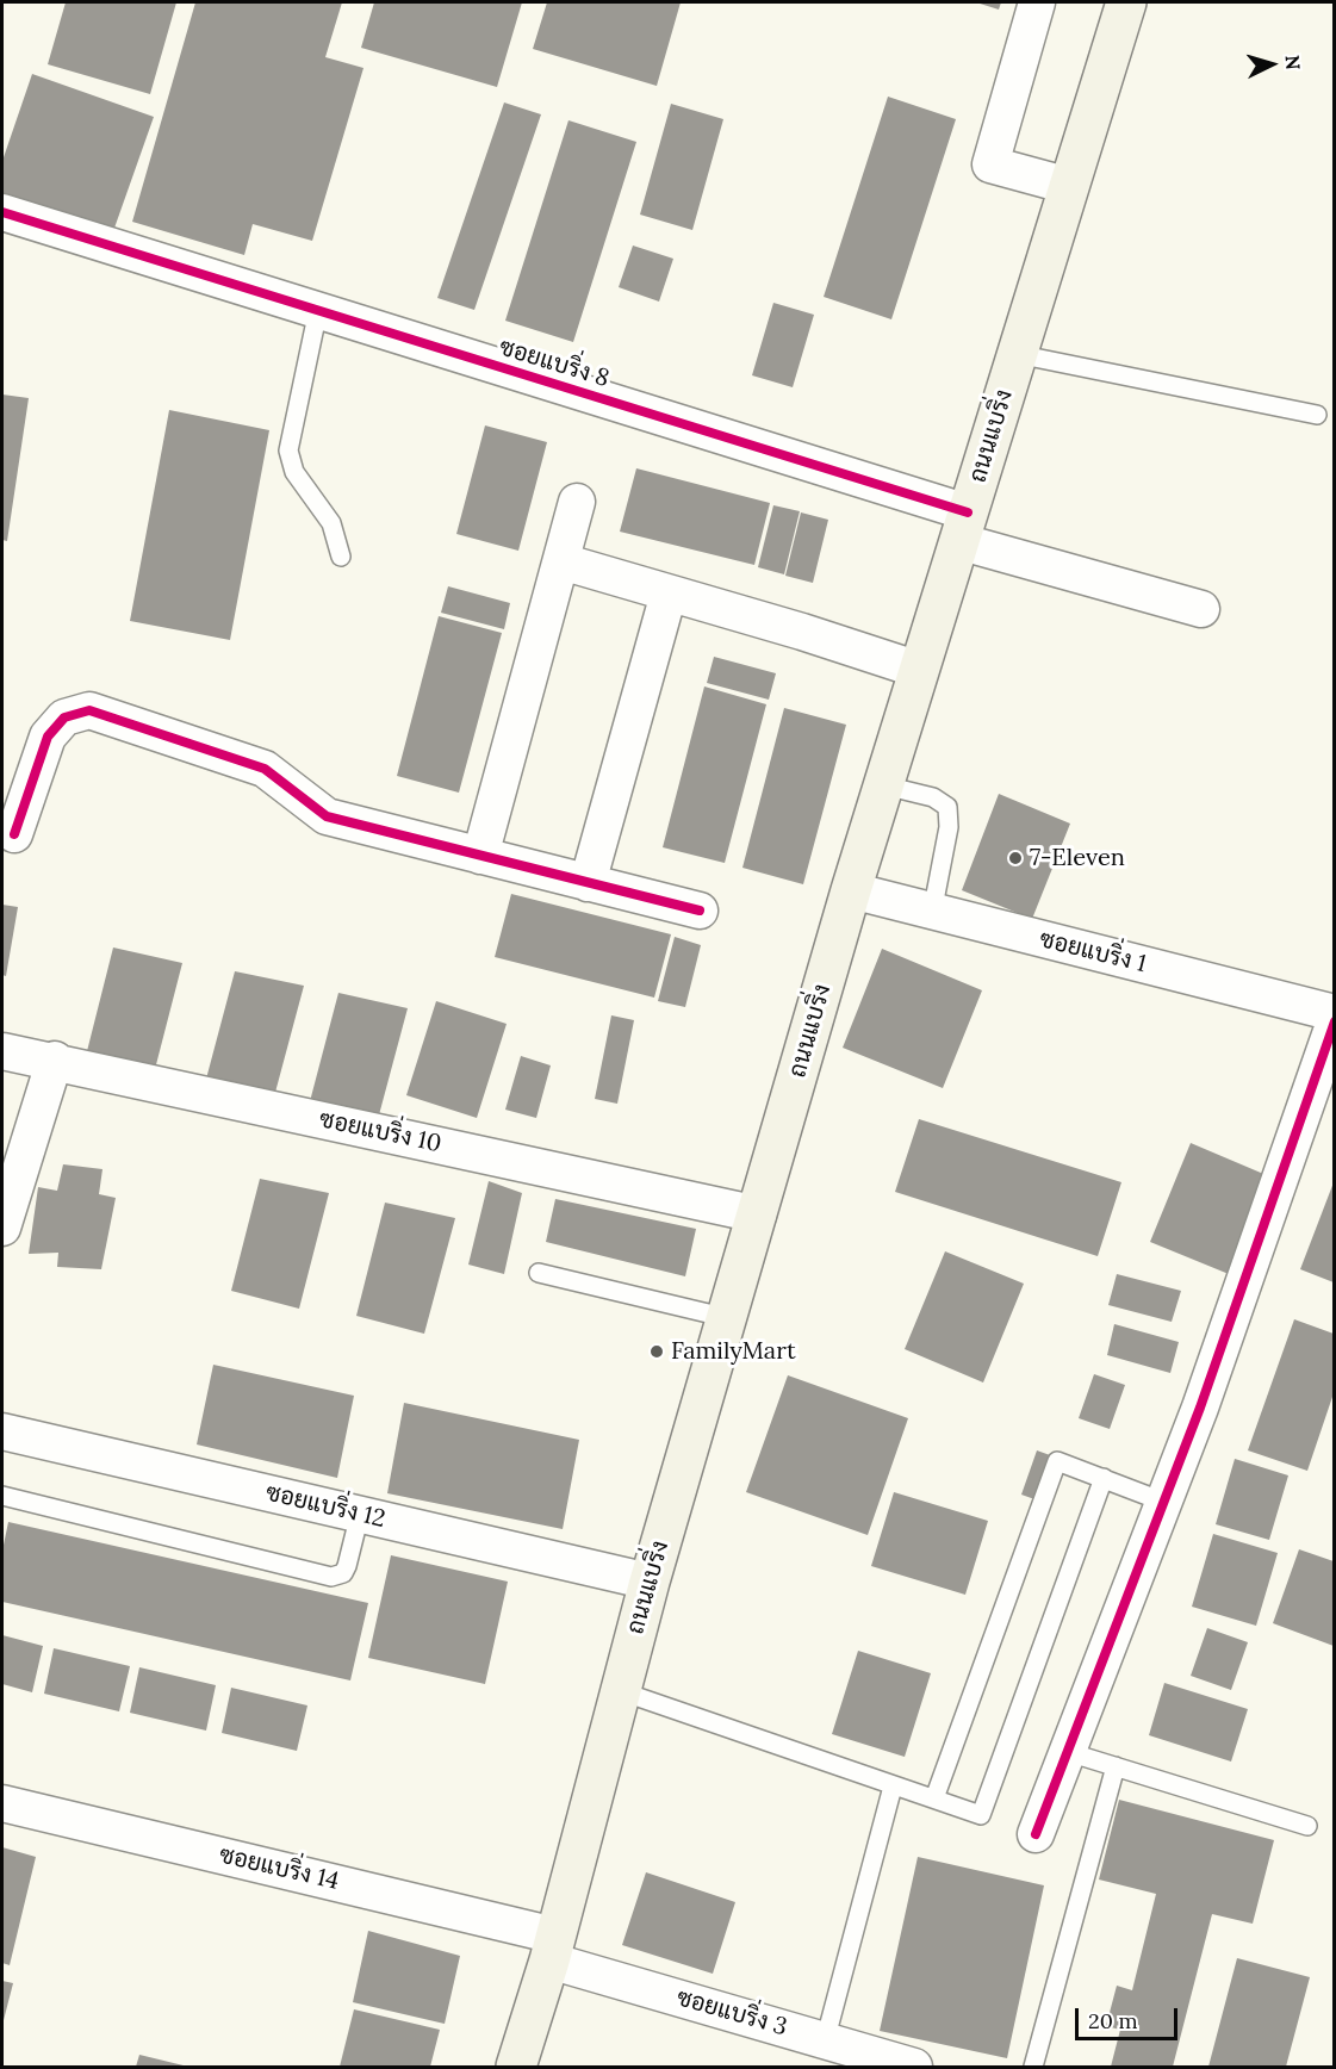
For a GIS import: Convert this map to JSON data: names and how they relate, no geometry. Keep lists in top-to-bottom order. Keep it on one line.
{"streets":{"main road":["ถนนแบริ่ง"],"street":["ซอยแบริ่ง 8","ซอยแบริ่ง 1","ซอยแบริ่ง 10","ซอยแบริ่ง 12","ซอยแบริ่ง 14","ซอยแบริ่ง 3"]},"crossings":[["ซอยแบริ่ง 8","ถนนแบริ่ง"],["ถนนแบริ่ง","ซอยแบริ่ง 1"],["ถนนแบริ่ง","ซอยแบริ่ง 10"],["ถนนแบริ่ง","ซอยแบริ่ง 12"],["ถนนแบริ่ง","ซอยแบริ่ง 14"],["ถนนแบริ่ง","ซอยแบริ่ง 3"],["ซอยแบริ่ง 14","ซอยแบริ่ง 3"]],"places":["7-Eleven","FamilyMart"],"scale_bar":"20 m","north":"right"}
